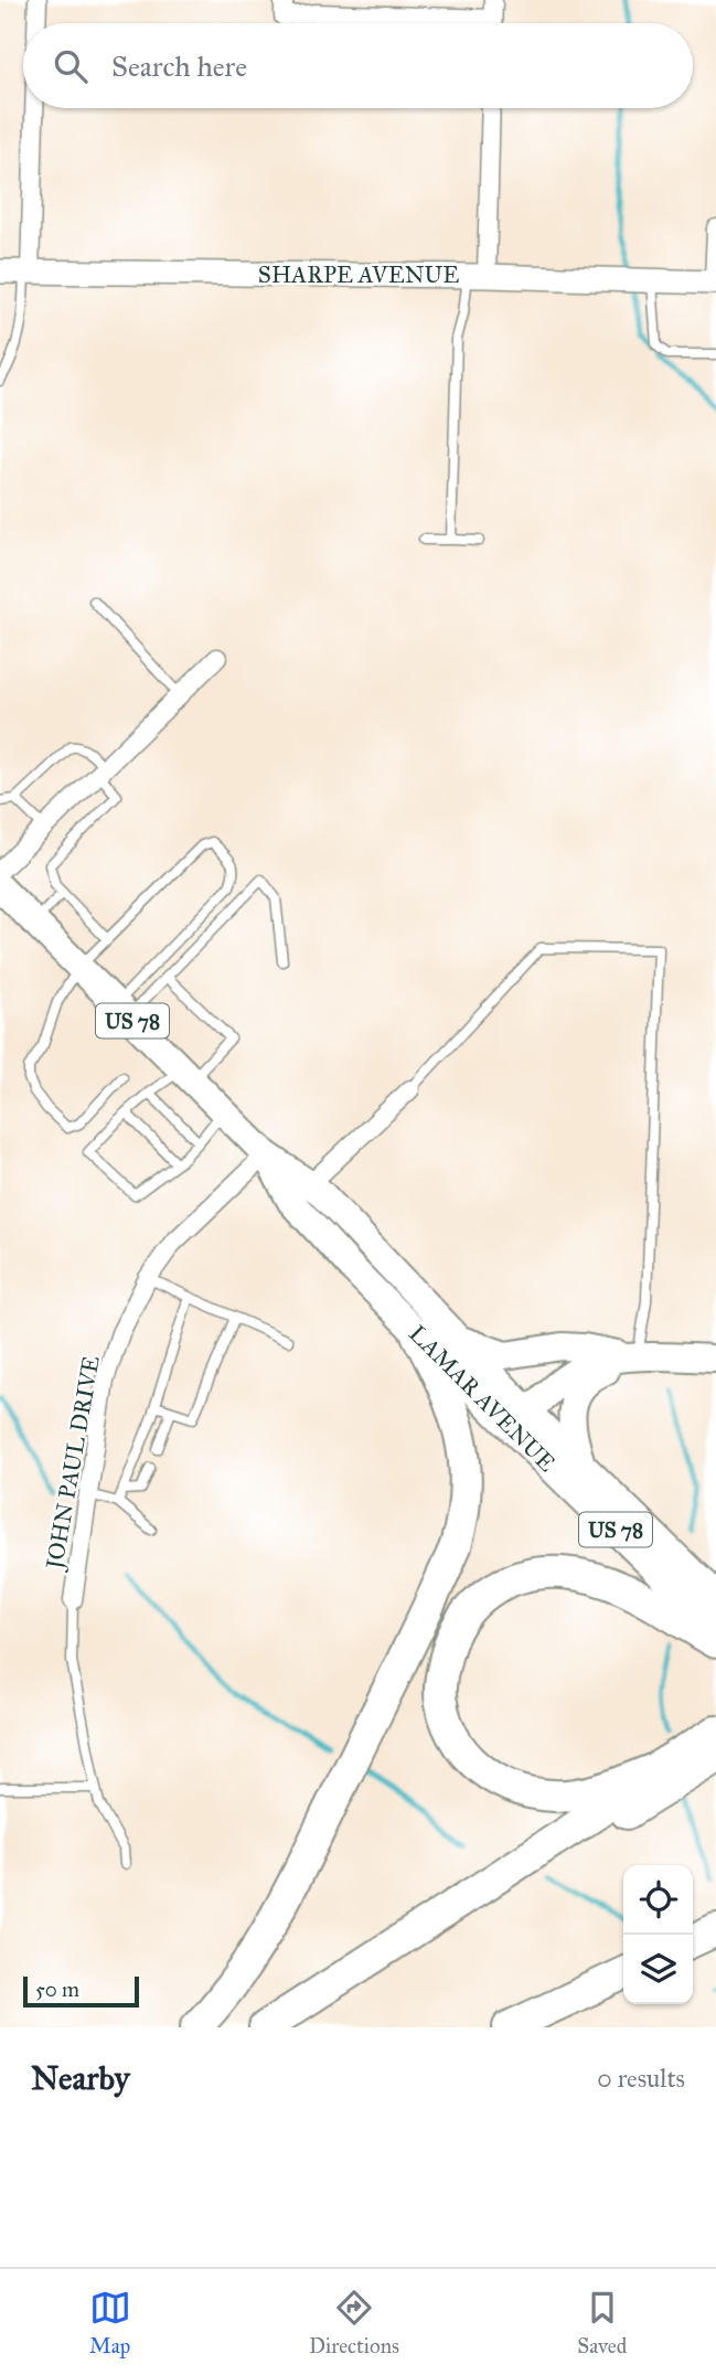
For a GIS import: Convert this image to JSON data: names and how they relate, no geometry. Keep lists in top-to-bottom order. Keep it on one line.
{"streets":{"main road":["US 78","LAMAR AVENUE"],"street":["SHARPE AVENUE","JOHN PAUL DRIVE"]},"crossings":[["LAMAR AVENUE","JOHN PAUL DRIVE"]],"scale_bar":"50 m","page":{"search":"Search here","scale":"50 m","heading":["Nearby","0 results"],"nav":["Map","Directions","Saved"]}}
